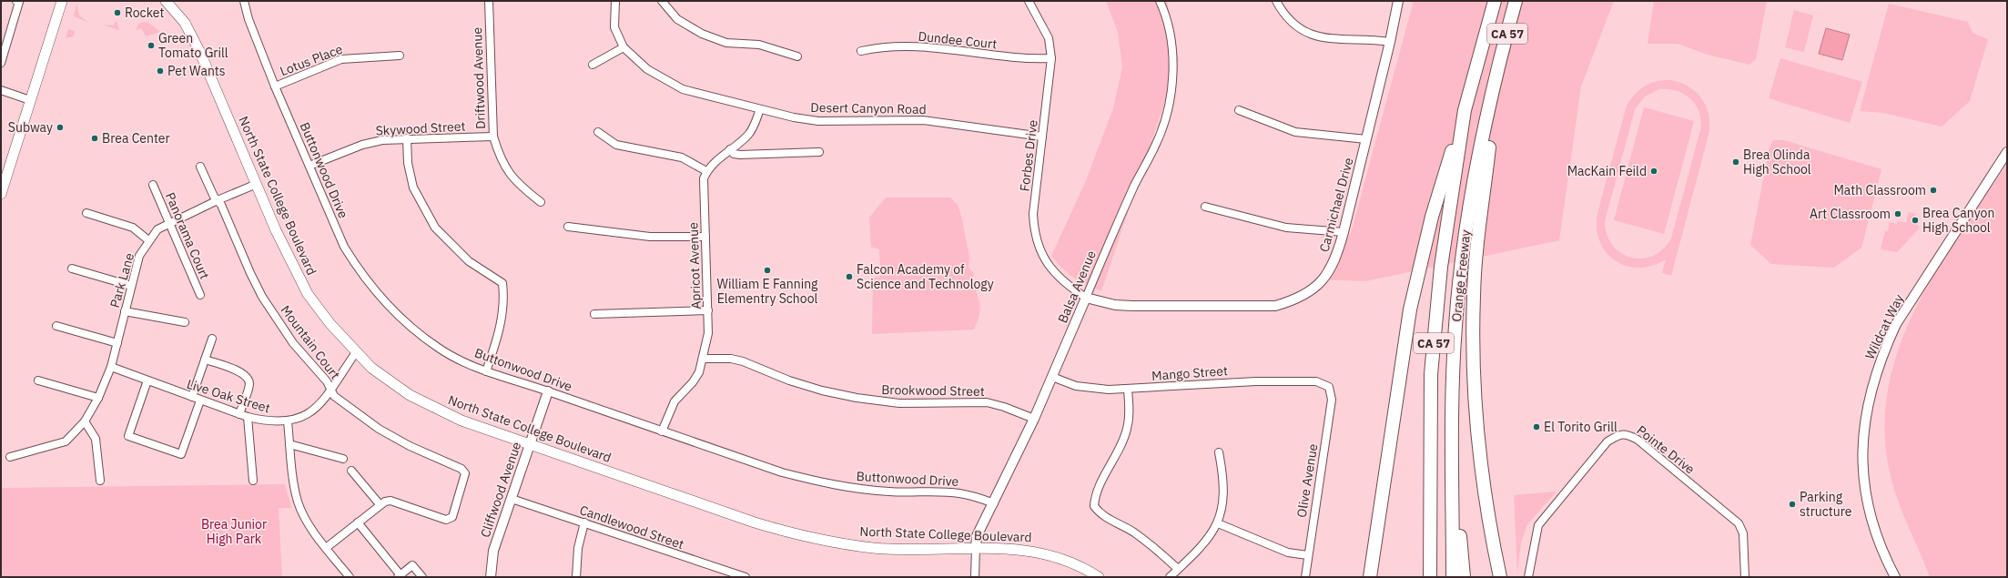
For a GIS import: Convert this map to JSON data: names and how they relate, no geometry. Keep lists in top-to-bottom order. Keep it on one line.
{"streets":{"highway":["CA 57","Orange Freeway"],"main road":["North State College Boulevard"],"street":["Dundee Court","Lotus Place","Driftwood Avenue","Desert Canyon Road","Skywood Street","Forbes Drive","Buttonwood Drive","Carmichael Drive","Panorama Court","Apricot Avenue","Park Lane","Balsa Avenue","Wildcat Way","Mountain Court","Mango Street","Brookwood Street","Live Oak Street","Pointe Drive","Olive Avenue","Cliffwood Avenue","Candlewood Street"]},"crossings":[["Dundee Court","Forbes Drive"],["Lotus Place","Buttonwood Drive"],["Driftwood Avenue","Skywood Street"],["Desert Canyon Road","Forbes Drive"],["Skywood Street","Buttonwood Drive"],["Forbes Drive","Carmichael Drive"],["Forbes Drive","Balsa Avenue"],["Buttonwood Drive","Apricot Avenue"],["Buttonwood Drive","Balsa Avenue"],["Buttonwood Drive","Cliffwood Avenue"],["North State College Boulevard","Park Lane"],["North State College Boulevard","Balsa Avenue"],["North State College Boulevard","Live Oak Street"],["North State College Boulevard","Cliffwood Avenue"],["Carmichael Drive","Balsa Avenue"],["Panorama Court","Park Lane"],["Apricot Avenue","Brookwood Street"],["Park Lane","Mountain Court"],["Park Lane","Live Oak Street"],["Balsa Avenue","Mango Street"],["Balsa Avenue","Brookwood Street"],["Mountain Court","Live Oak Street"],["Mango Street","Olive Avenue"],["Cliffwood Avenue","Candlewood Street"]],"parks":["Brea Junior High Park"],"places":["Rocket","Green Tomato Grill","Pet Wants","Subway","Brea Center","Brea Olinda High School","MacKain Feild","Math Classroom","Art Classroom","Brea Canyon High School","William E Fanning Elementry School","Falcon Academy of Science and Technology","El Torito Grill","Parking structure"]}
